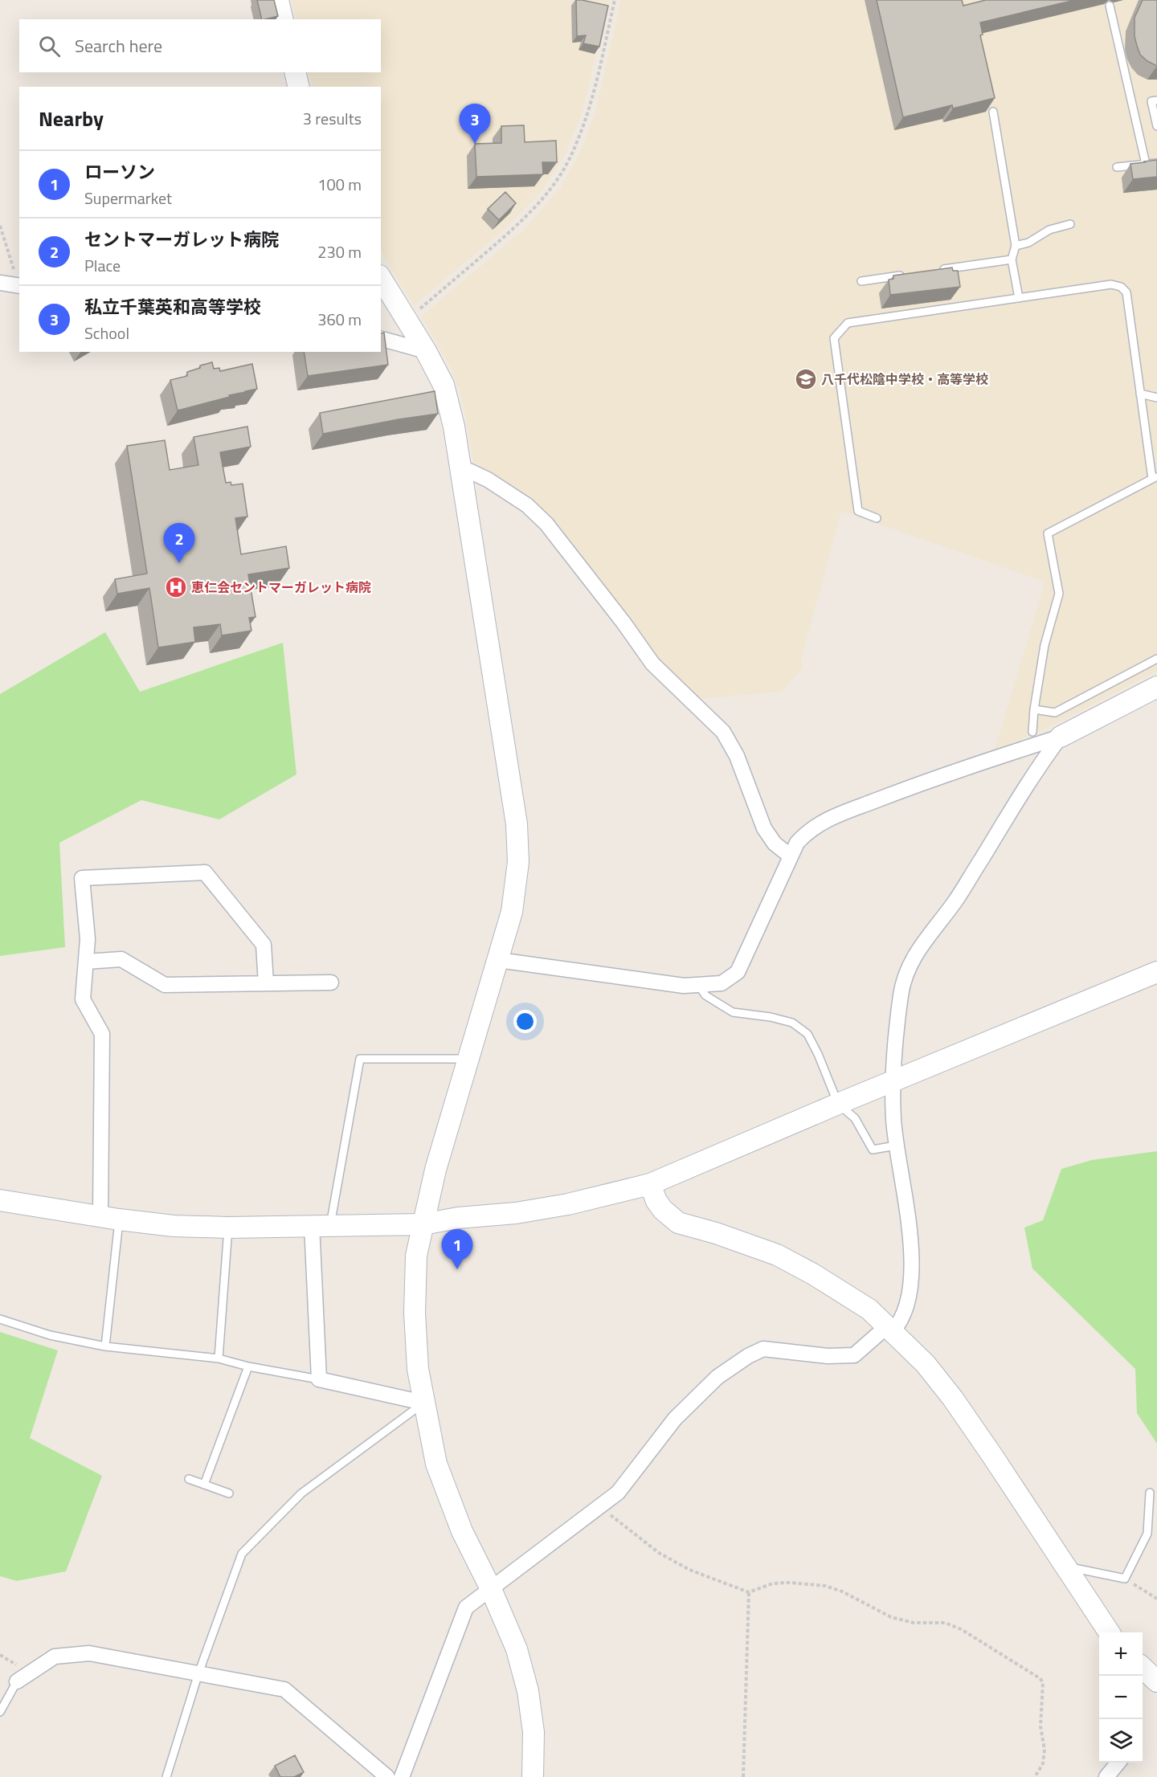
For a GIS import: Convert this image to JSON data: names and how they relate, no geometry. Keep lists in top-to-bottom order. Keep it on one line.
{"places":{"school or university":["八千代松陰中学校・高等学校"],"hospital":["恵仁会セントマーガレット病院"]},"page":{"search":"Search here","heading":["Nearby","3 results"],"pins":["3","2","1"],"list":[{"mark":"1","name":"ローソン","note":"Supermarket","value":"100 m"},{"mark":"2","name":"セントマーガレット病院","note":"Place","value":"230 m"},{"mark":"3","name":"私立千葉英和高等学校","note":"School","value":"360 m"}],"map_buttons":["+","−"]}}
